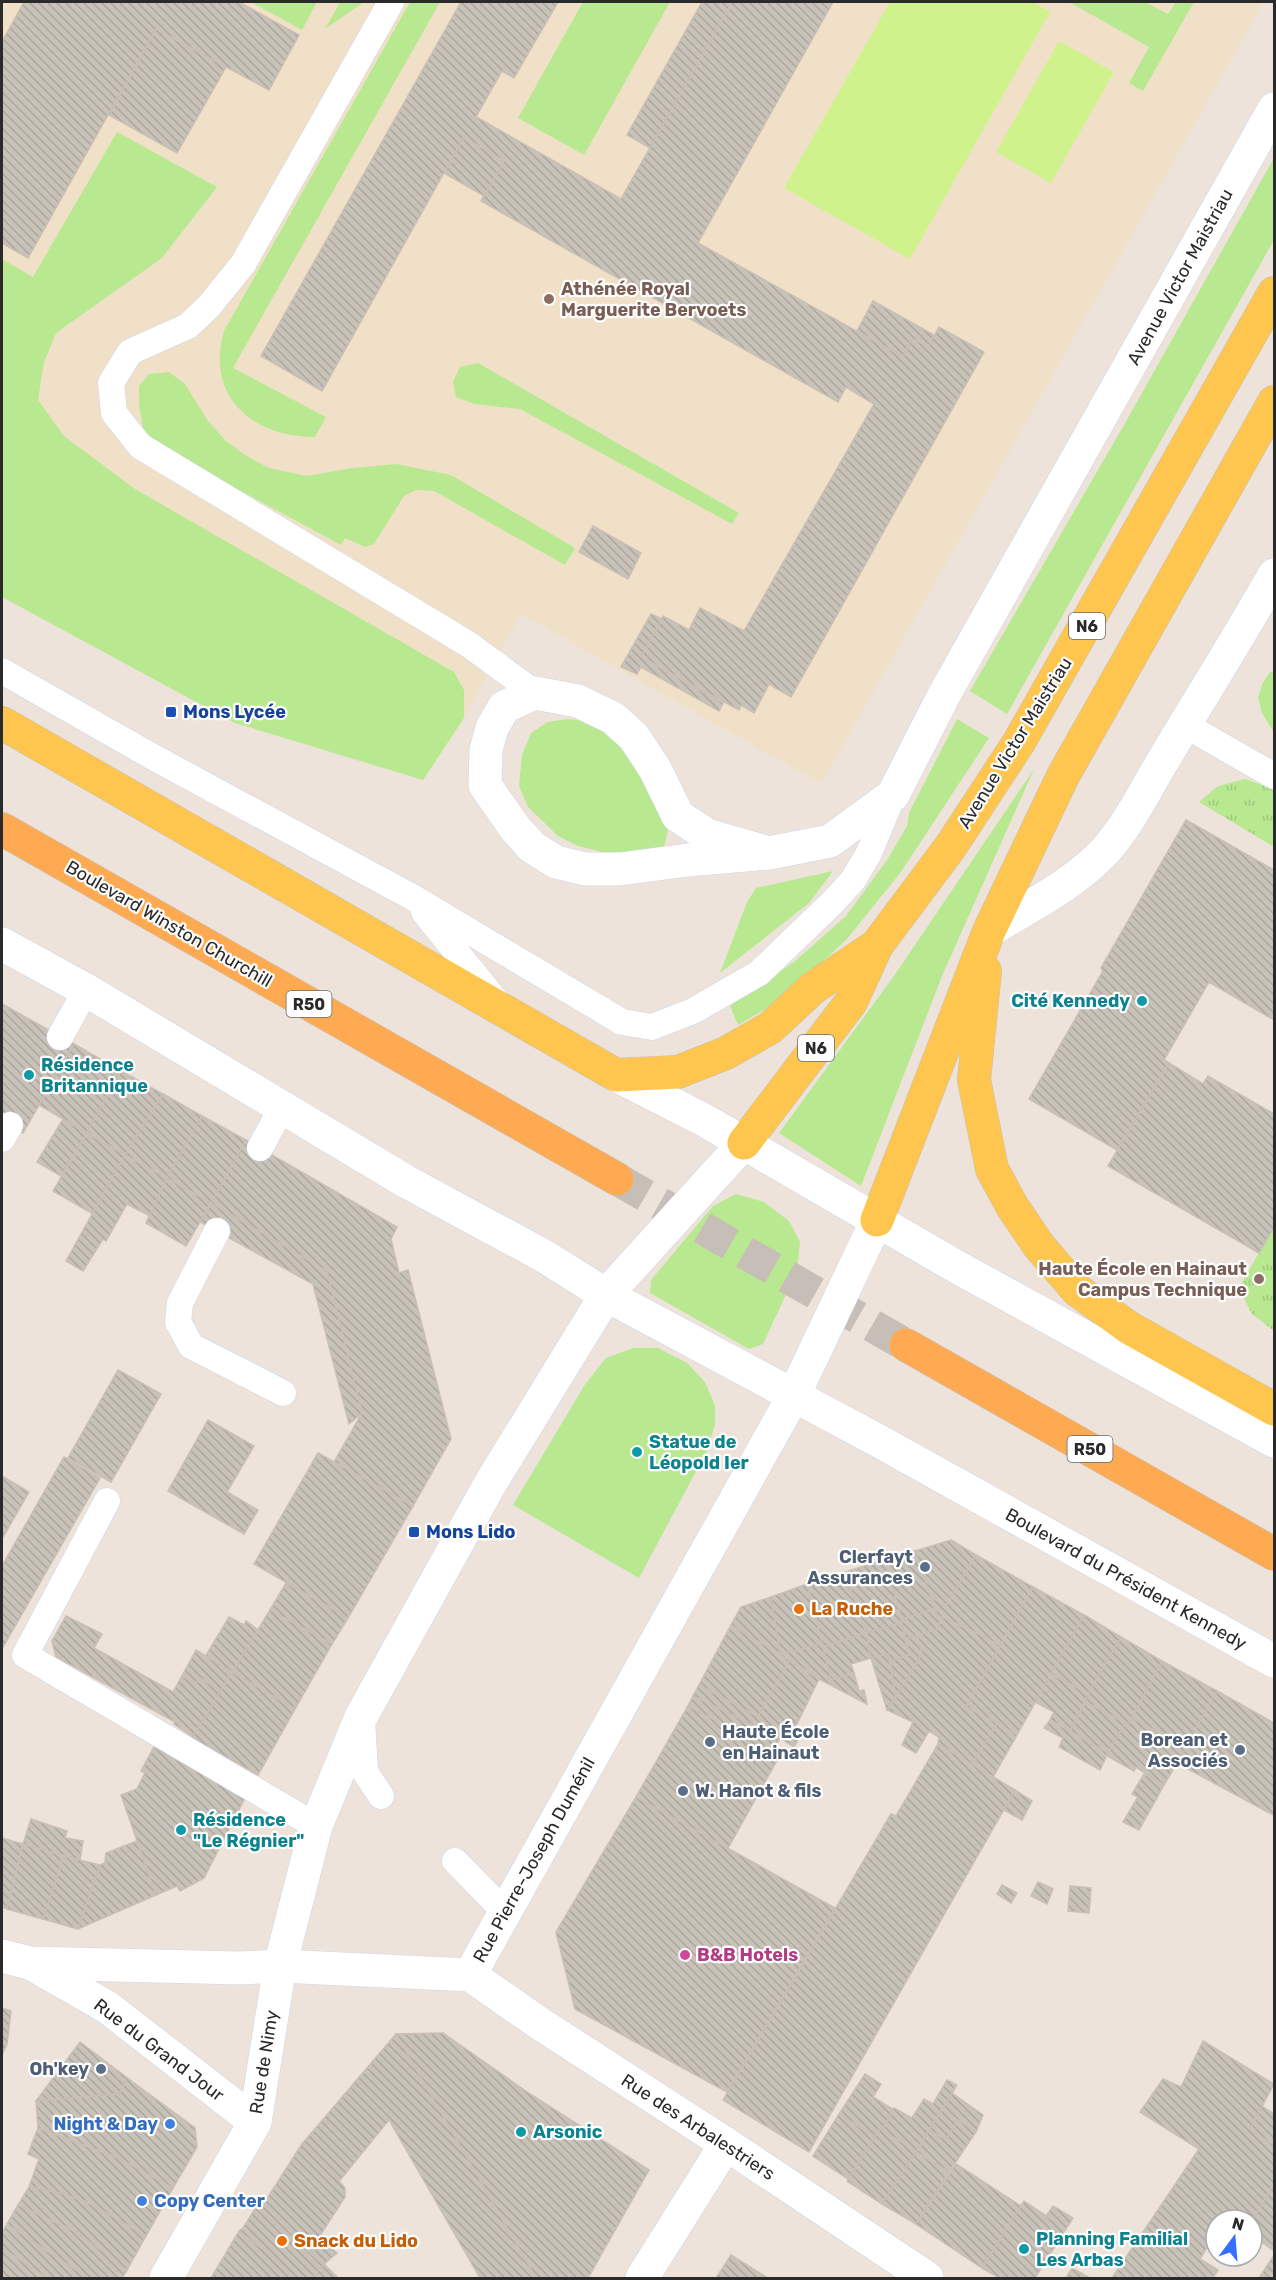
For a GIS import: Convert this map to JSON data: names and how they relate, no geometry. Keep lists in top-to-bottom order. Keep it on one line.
{"streets":{"highway":["Boulevard Winston Churchill","R50"],"main road":["Avenue Victor Maistriau","N6"],"street":["Boulevard du Président Kennedy","Rue Pierre-Joseph Duménil","Rue du Grand Jour","Rue de Nimy","Rue des Arbalestriers"]},"crossings":[["Boulevard du Président Kennedy","Rue Pierre-Joseph Duménil"],["Rue Pierre-Joseph Duménil","Rue du Grand Jour"],["Rue Pierre-Joseph Duménil","Rue de Nimy"],["Rue Pierre-Joseph Duménil","Rue des Arbalestriers"],["Rue du Grand Jour","Rue de Nimy"]],"places":{"other":["Athénée Royal Marguerite Bervoets","Cité Kennedy","Résidence Britannique","Haute École en Hainaut Campus Technique","Statue de Léopold Ier","Clerfayt Assurances","La Ruche","Haute École en Hainaut","Borean et Associés","W. Hanot & fils","Résidence \"Le Régnier\"","B&B Hotels","Oh'key","Night & Day","Arsonic","Copy Center","Snack du Lido","Planning Familial Les Arbas"],"transit":["Mons Lycée","Mons Lido"]},"north":"top"}
